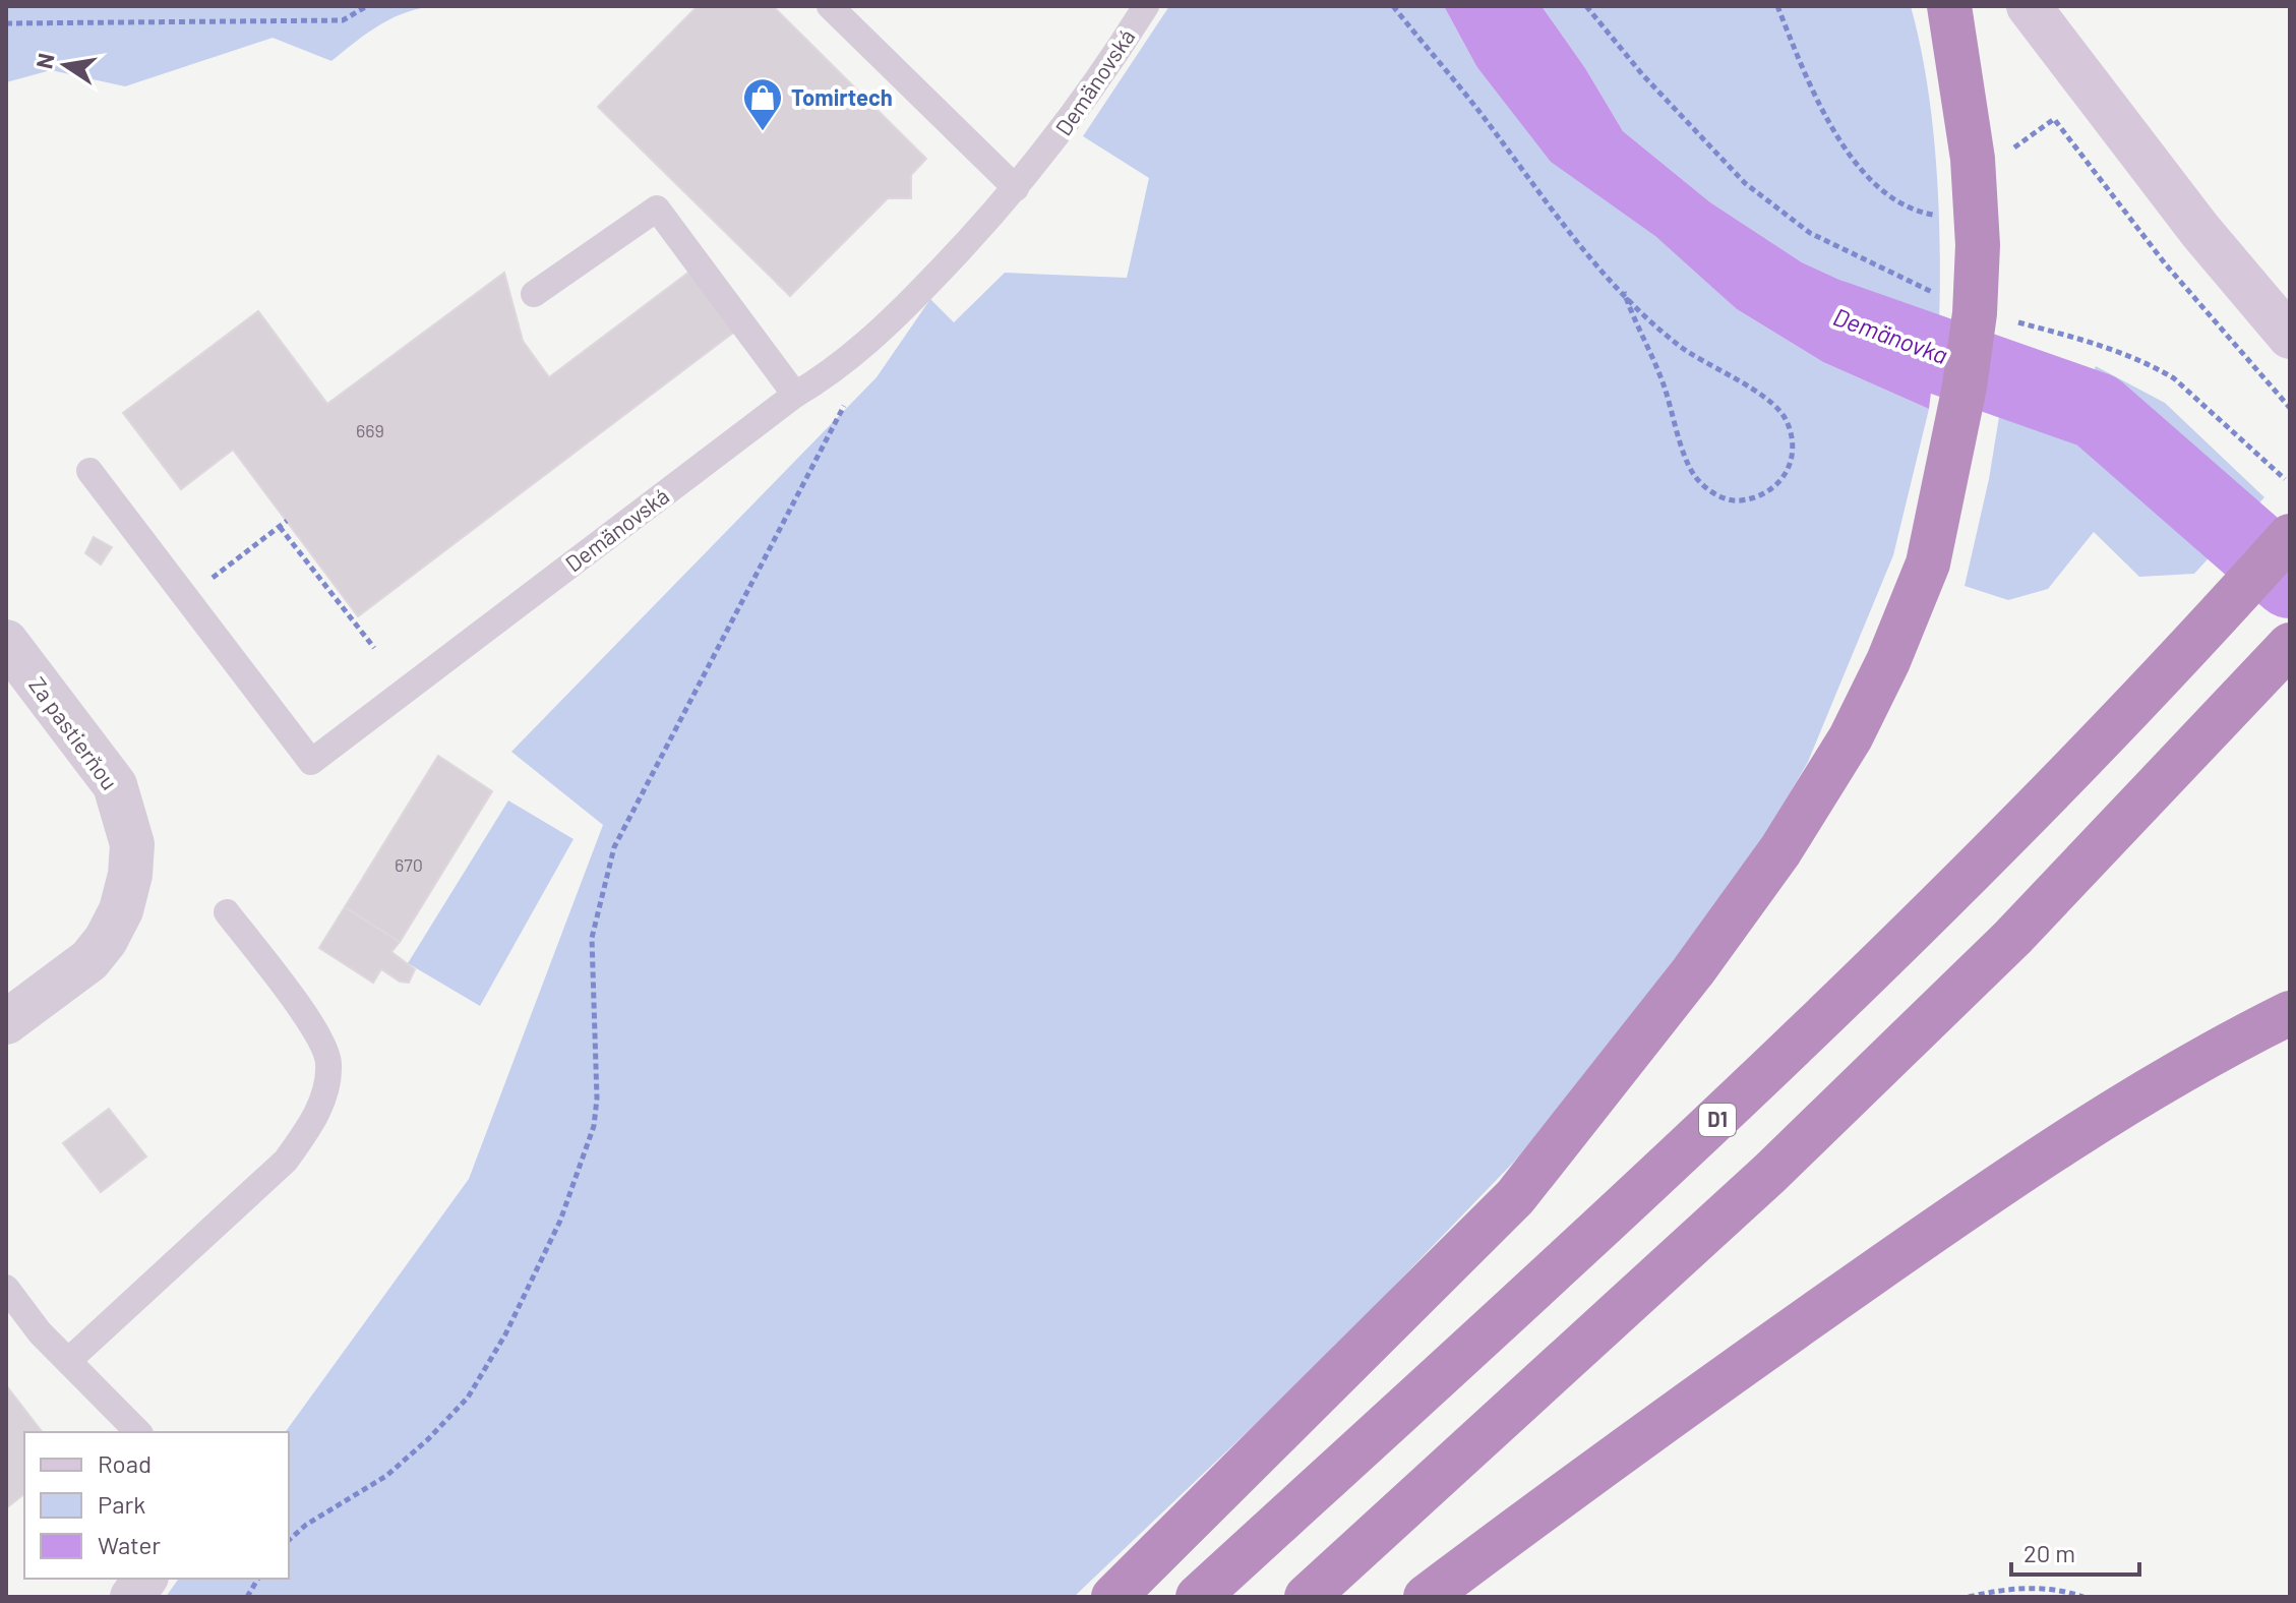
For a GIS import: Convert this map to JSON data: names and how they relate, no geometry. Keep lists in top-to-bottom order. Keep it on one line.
{"streets":{"highway":["D1"],"street":["Za pastierňou"],"lane":["Demänovská"]},"water":["Demänovka"],"places":{"shop":["Tomirtech"]},"house_numbers":["669","670"],"legend":["Road","Park","Water"],"scale_bar":"20 m","north":"left"}
